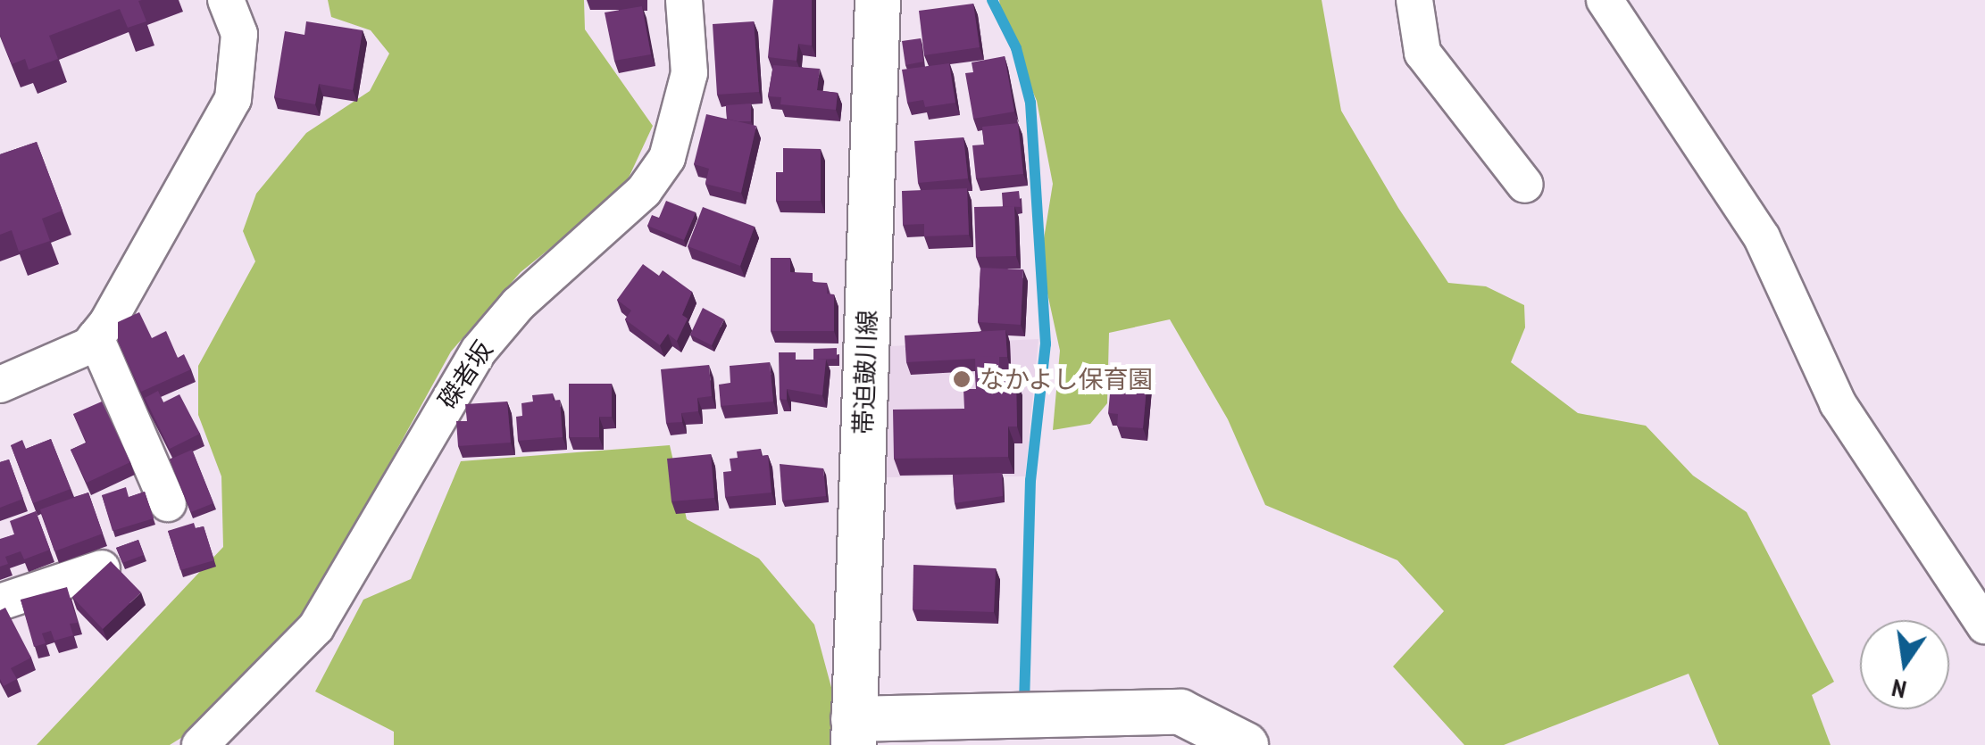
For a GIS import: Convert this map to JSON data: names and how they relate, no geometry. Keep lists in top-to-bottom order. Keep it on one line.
{"streets":{"street":["帯迫皷川線","磔者坂"]},"places":["なかよし保育園"],"north":"bottom"}
